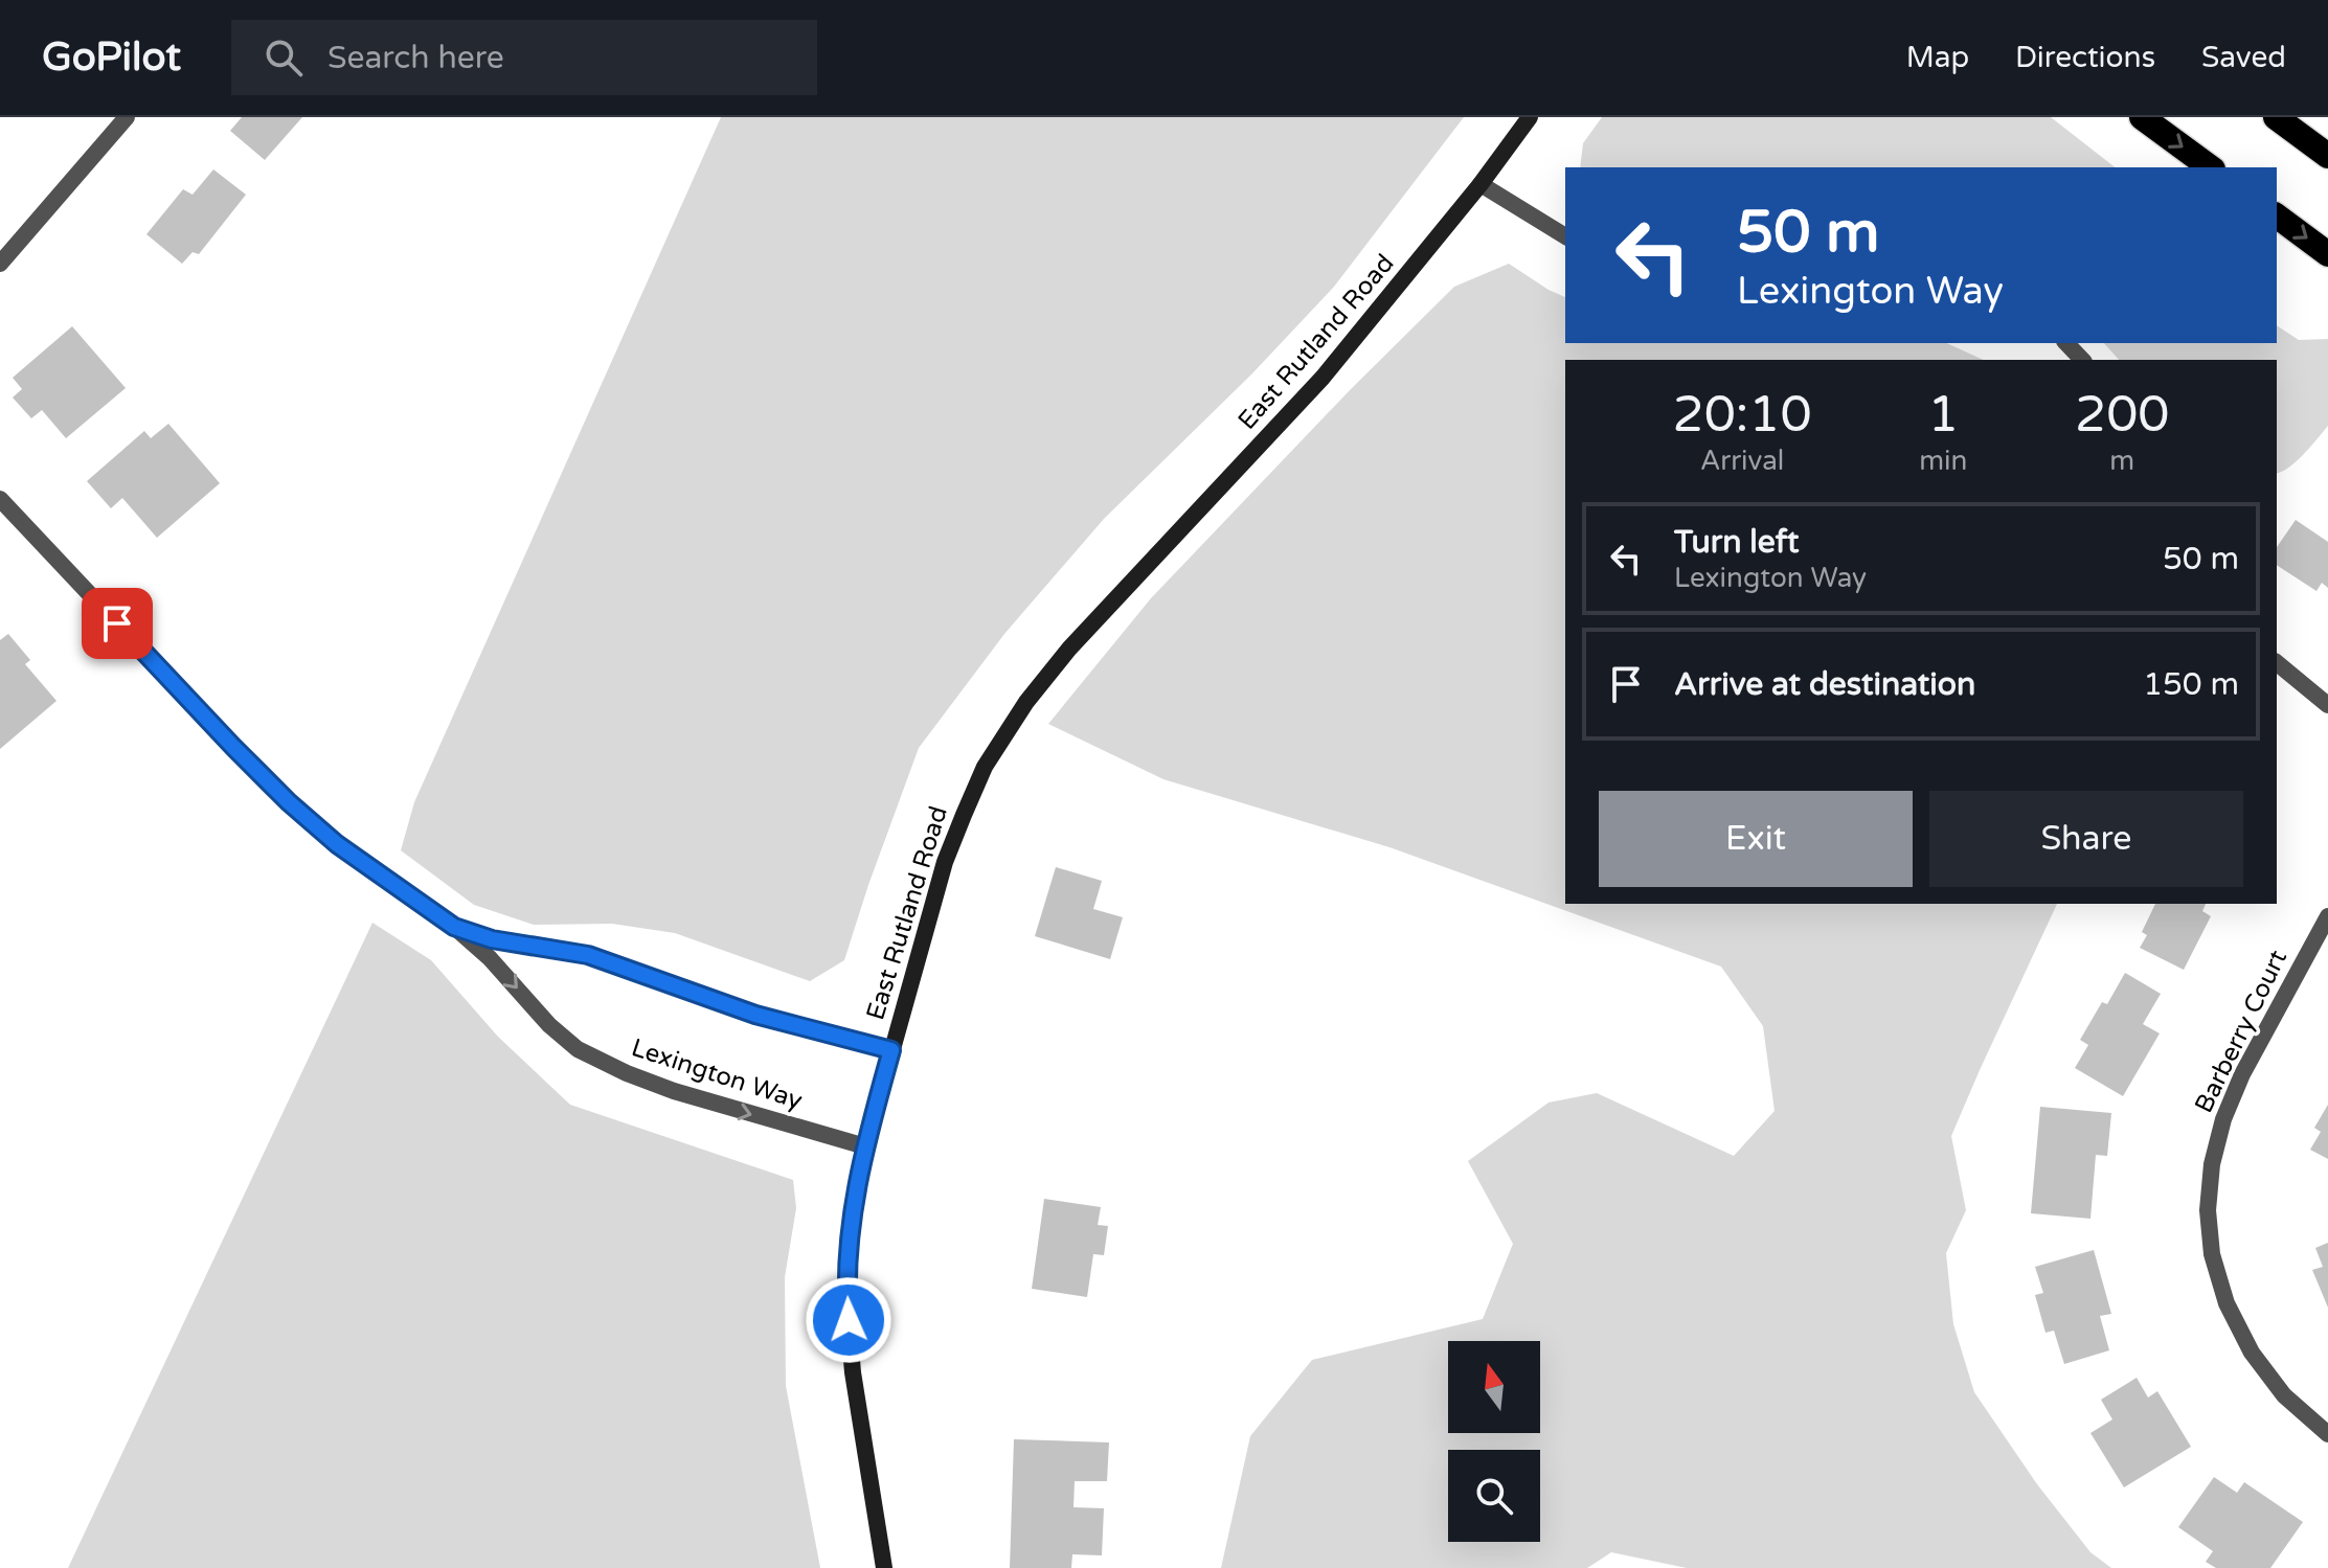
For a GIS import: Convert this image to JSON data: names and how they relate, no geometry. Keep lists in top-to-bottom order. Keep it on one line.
{"streets":{"main road":["East Rutland Road"],"street":["Barberry Court","Lexington Way"]},"crossings":[["East Rutland Road","Lexington Way"]],"north":"top","page":{"header":"GoPilot","search":"Search here","nav":["Map","Directions","Saved"],"turn":["50 m","Lexington Way"],"eta":["20:10","Arrival","1","min","200","m"],"list":[{"name":"Turn left","note":"Lexington Way","value":"50 m"},{"name":"Arrive at destination","value":"150 m"}],"buttons":["Exit","Share"]}}
